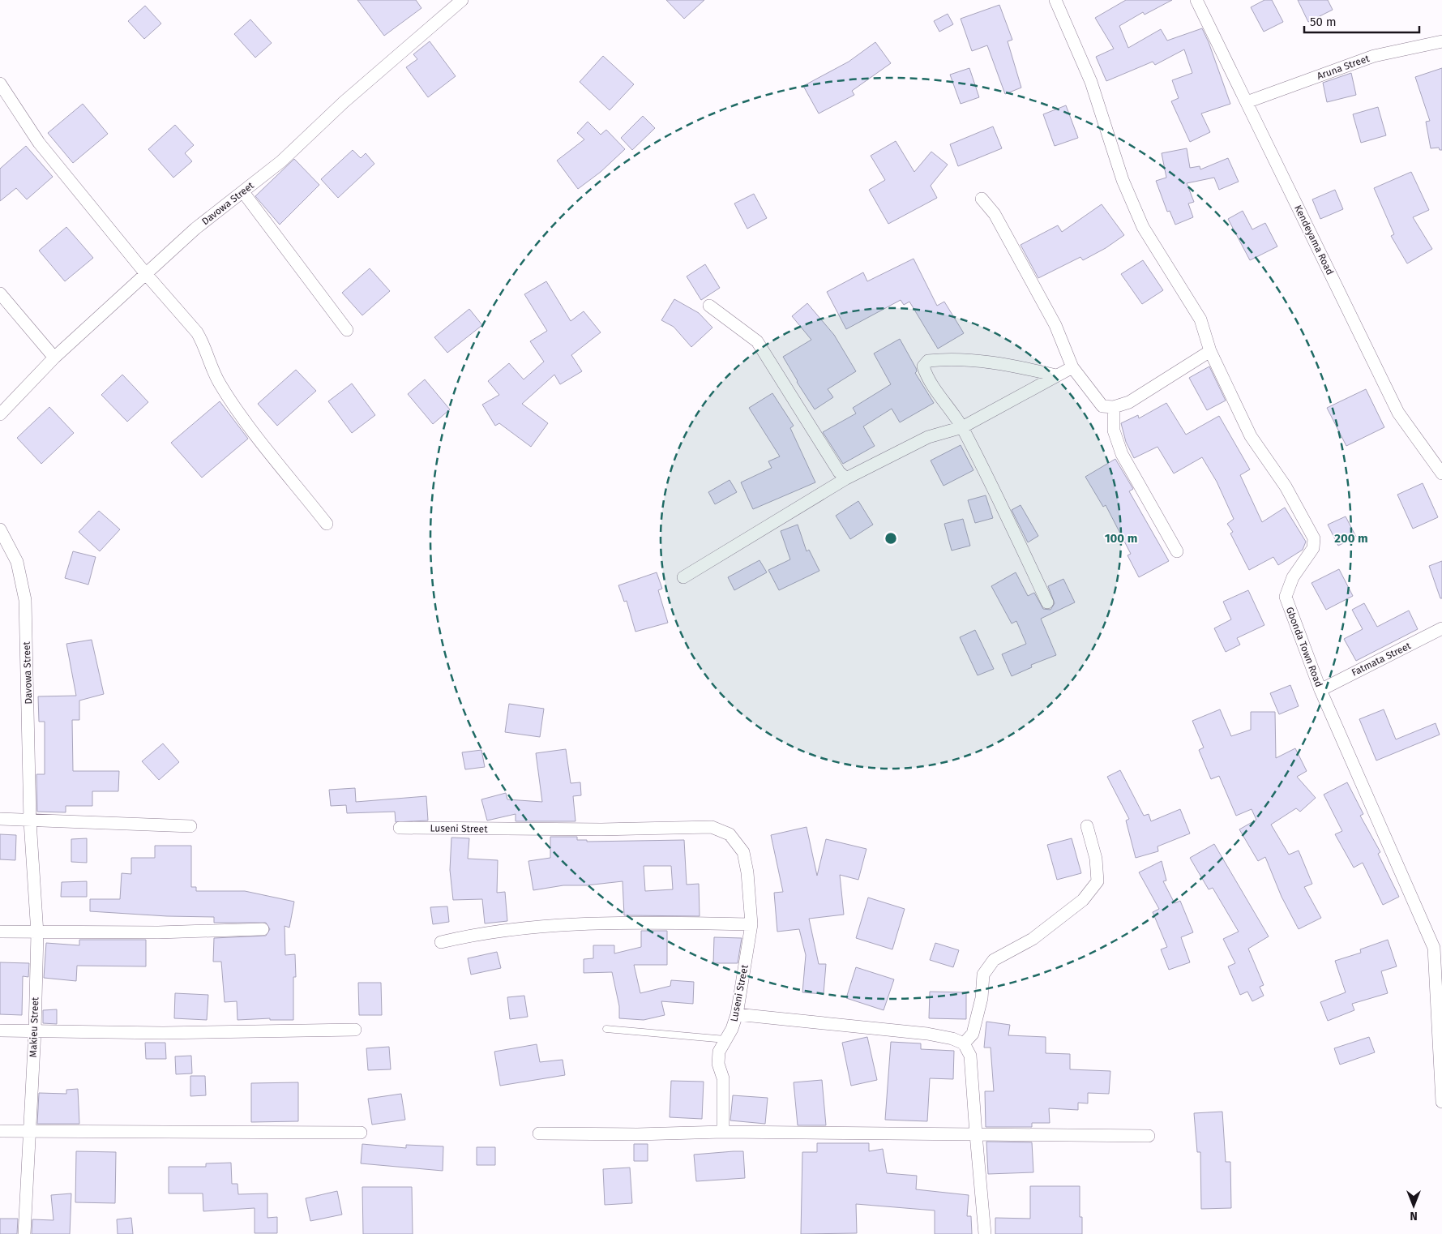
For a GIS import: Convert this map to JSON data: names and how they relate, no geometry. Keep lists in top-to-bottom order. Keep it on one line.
{"streets":{"street":["Aruna Street","Davowa Street","Kendeyama Road","Gbonda Town Road","Fatmata Street","Luseni Street","Makieu Street"]},"crossings":[["Aruna Street","Kendeyama Road"],["Davowa Street","Makieu Street"],["Gbonda Town Road","Fatmata Street"]],"scale_bar":"50 m","north":"bottom","rings":["100 m","200 m"]}
